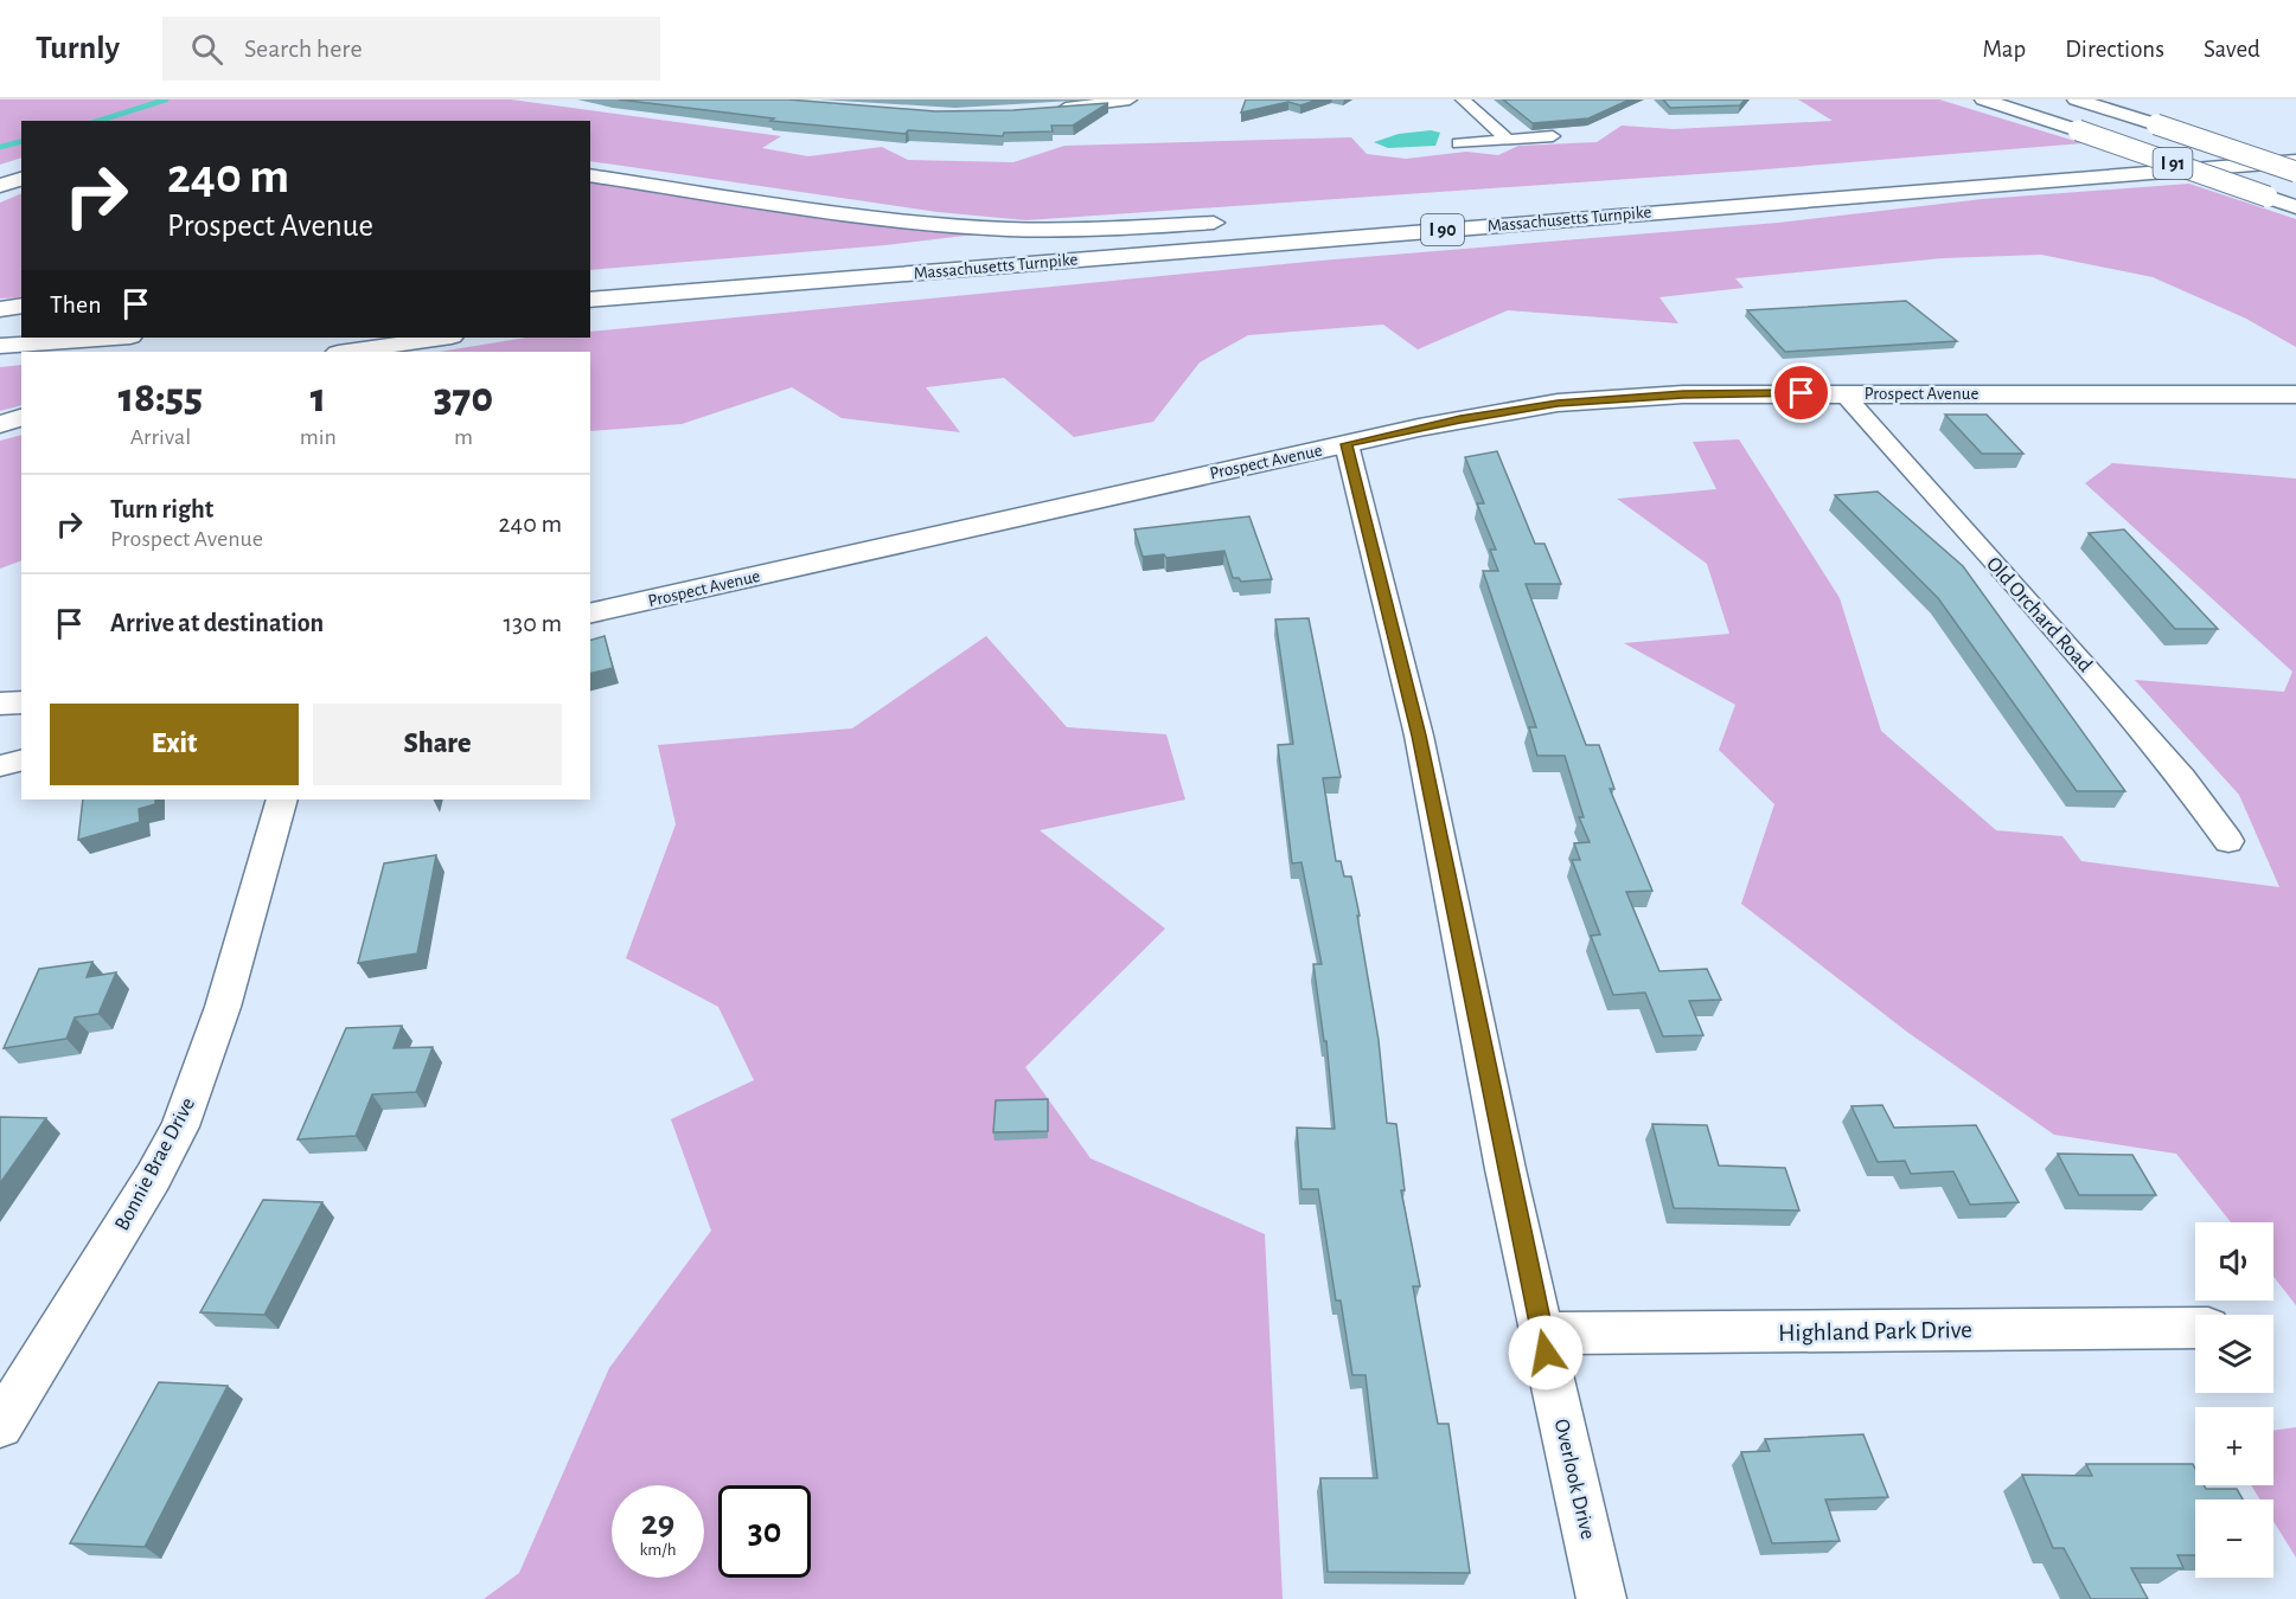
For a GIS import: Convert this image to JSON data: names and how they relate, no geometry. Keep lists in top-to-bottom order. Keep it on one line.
{"streets":{"main road":["I 91","Massachusetts Turnpike","I 90","Prospect Avenue"],"street":["Old Orchard Road","Bonnie Brae Drive","Highland Park Drive","Overlook Drive"]},"crossings":[["Prospect Avenue","Old Orchard Road"],["Prospect Avenue","Overlook Drive"],["Highland Park Drive","Overlook Drive"]],"page":{"header":"Turnly","search":"Search here","nav":["Map","Directions","Saved"],"turn":["240 m","Prospect Avenue"],"then":"Then","eta":["18:55","Arrival","1","min","370","m"],"list":[{"name":"Turn right","note":"Prospect Avenue","value":"240 m"},{"name":"Arrive at destination","value":"130 m"}],"buttons":["Exit","Share"],"map_buttons":["+","−"],"speed":"29 km/h","limit":"30"}}
